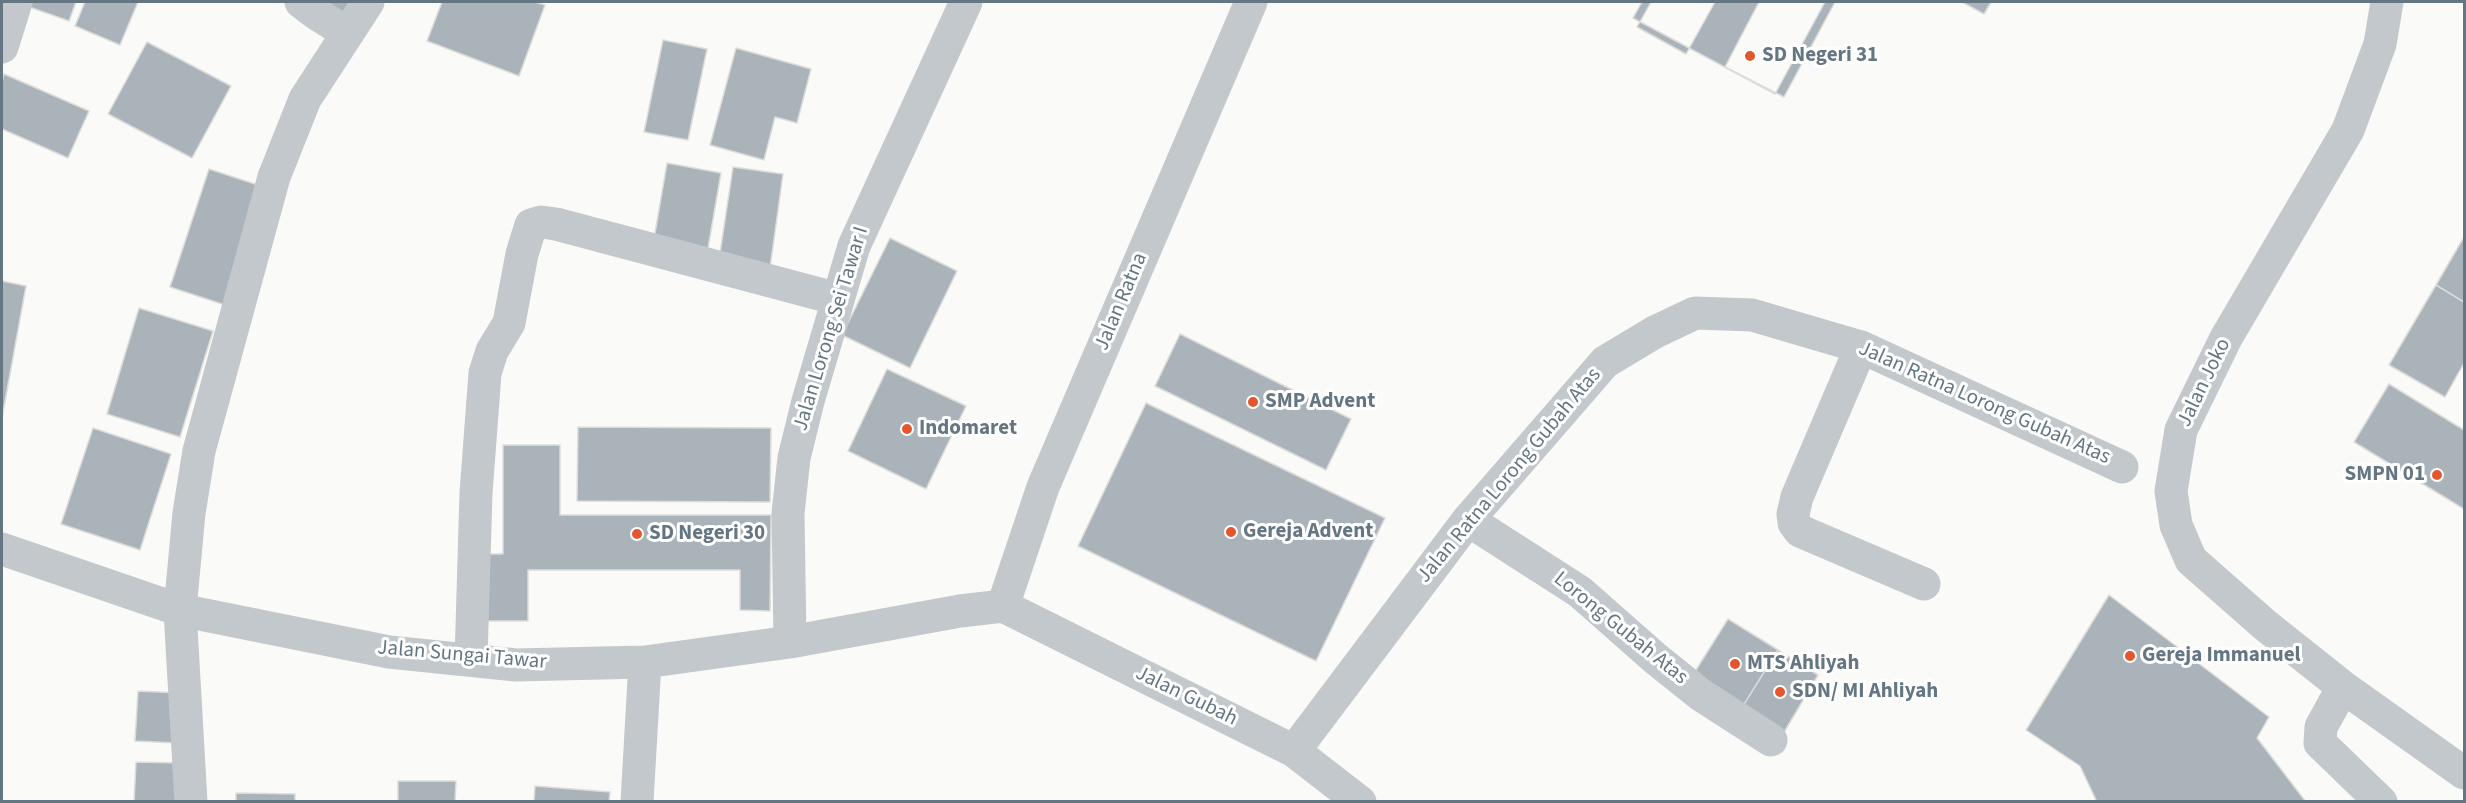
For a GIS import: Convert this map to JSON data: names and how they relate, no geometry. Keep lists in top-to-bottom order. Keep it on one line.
{"streets":{"street":["Jalan Ratna","Jalan Lorong Sei Tawar I","Jalan Joko","Jalan Ratna Lorong Gubah Atas","Lorong Gubah Atas","Jalan Sungai Tawar","Jalan Gubah"]},"crossings":[["Jalan Ratna","Jalan Sungai Tawar"],["Jalan Ratna","Jalan Gubah"],["Jalan Lorong Sei Tawar I","Jalan Sungai Tawar"],["Jalan Ratna Lorong Gubah Atas","Lorong Gubah Atas"],["Jalan Ratna Lorong Gubah Atas","Jalan Gubah"],["Jalan Sungai Tawar","Jalan Gubah"]],"places":["SD Negeri 31","SMP Advent","Indomaret","SMPN 01","Gereja Advent","SD Negeri 30","Gereja Immanuel","MTS Ahliyah","SDN/ MI Ahliyah"]}
